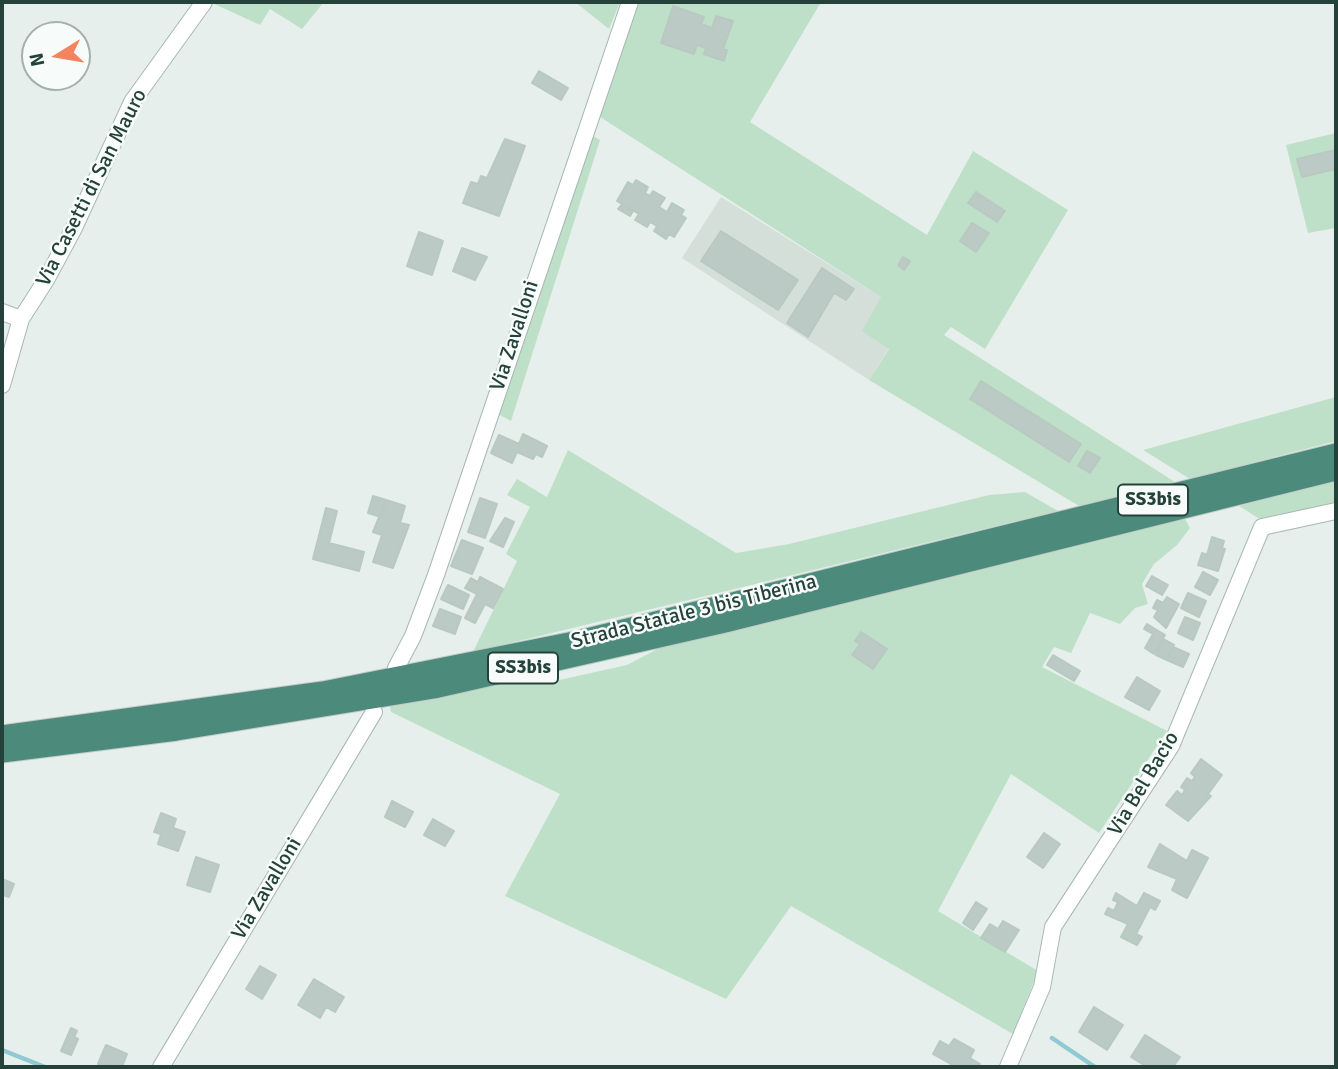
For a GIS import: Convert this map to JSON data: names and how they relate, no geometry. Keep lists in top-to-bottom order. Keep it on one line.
{"streets":{"highway":["SS3bis","Strada Statale 3 bis Tiberina"],"street":["Via Casetti di San Mauro","Via Zavalloni","Via Bel Bacio"]},"north":"left"}
